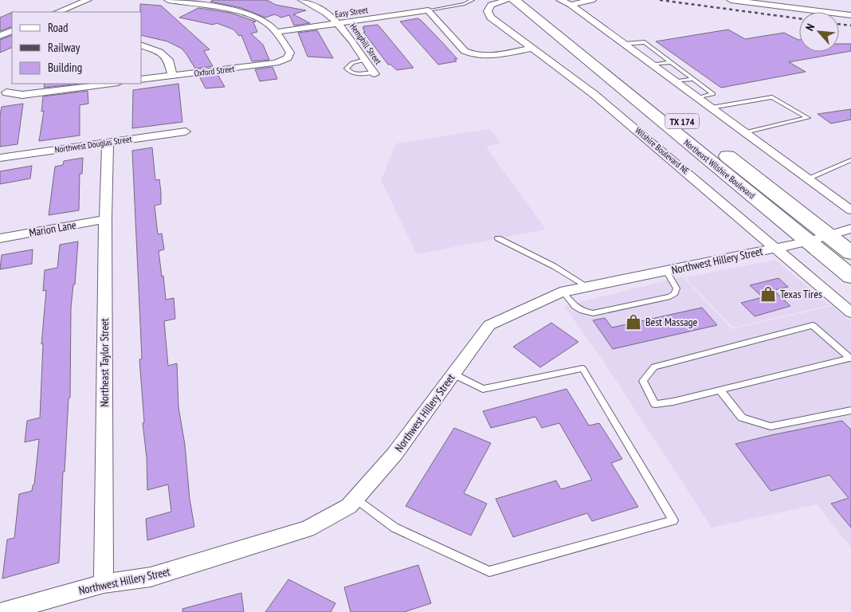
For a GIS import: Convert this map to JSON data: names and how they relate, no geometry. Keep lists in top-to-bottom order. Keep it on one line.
{"streets":{"main road":["TX 174","Northeast Wilshire Boulevard"],"street":["Easy Street","Hemphill Street","Oxford Street","Northwest Douglas Street","Wilshire Boulevard NE","Marion Lane","Northwest Hillery Street","Northeast Taylor Street"]},"crossings":[["Easy Street","Hemphill Street"],["Easy Street","Oxford Street"],["Northwest Douglas Street","Northeast Taylor Street"],["Wilshire Boulevard NE","Northwest Hillery Street"],["Northeast Wilshire Boulevard","Northwest Hillery Street"],["Marion Lane","Northeast Taylor Street"],["Northwest Hillery Street","Northeast Taylor Street"]],"places":{"shop":["Texas Tires","Best Massage"]},"legend":["Road","Railway","Building"],"north":"top left"}
